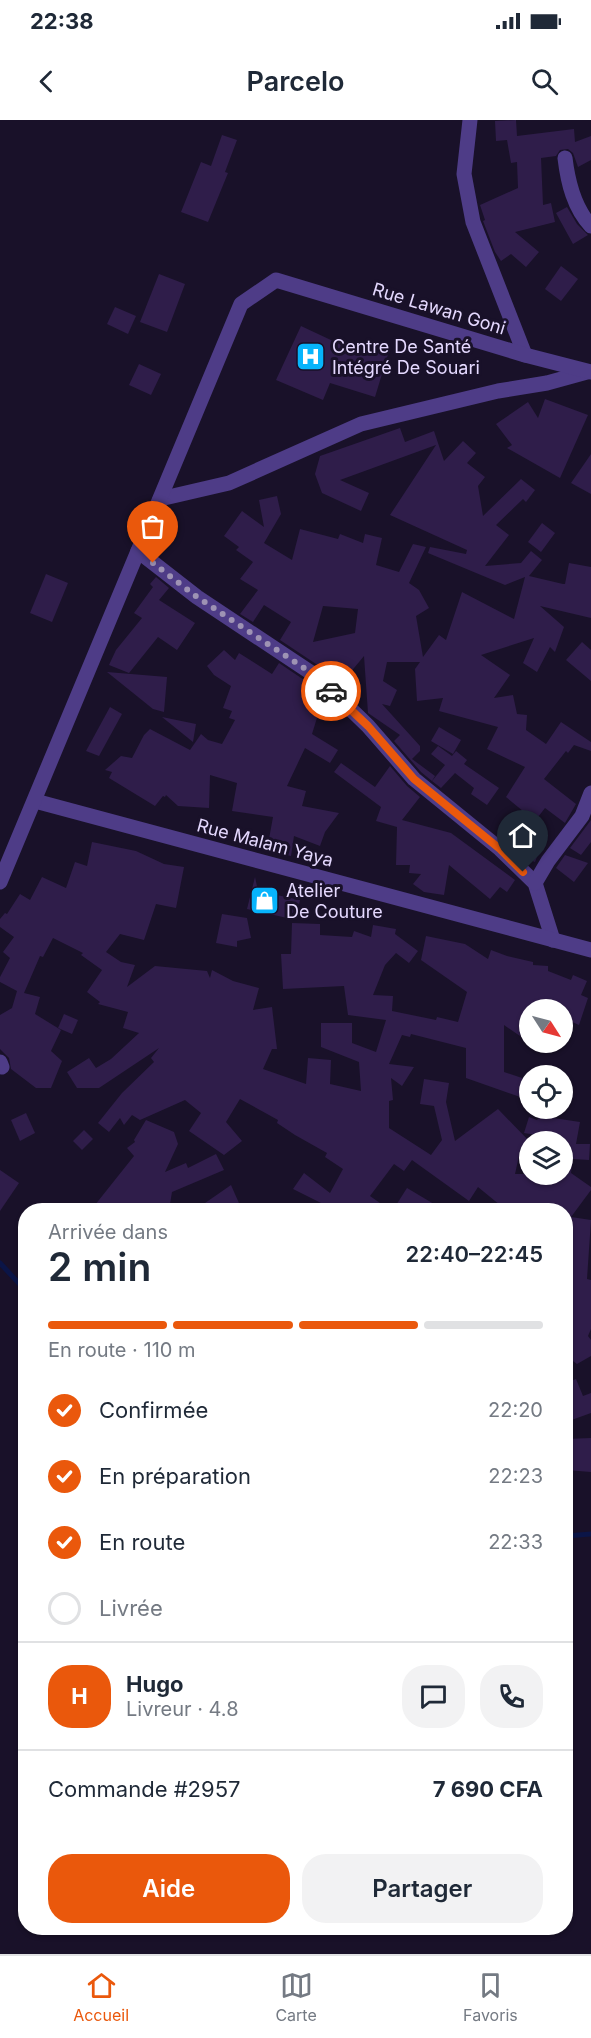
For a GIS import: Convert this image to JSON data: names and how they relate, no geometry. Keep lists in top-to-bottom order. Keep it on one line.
{"streets":{"street":["Rue Lawan Goni","Rue Malam Yaya"]},"places":{"hospital":["Centre De Santé Intégré De Souari"],"shop":["Atelier De Couture"]},"north":"bottom right","page":{"status":"22:38","header":"Parcelo","heading":["2 min","Arrivée dans","22:40–22:45"],"panel":["Hugo","Livreur · 4.8","Commande #2957","7 690 CFA"],"bar":"En route · 110 m","list":[["Confirmée","22:20"],["En préparation","22:23"],["En route","22:33"],"Livrée"],"round":"H","buttons":["Aide","Partager"],"tabs":["Accueil","Carte","Favoris"]}}
